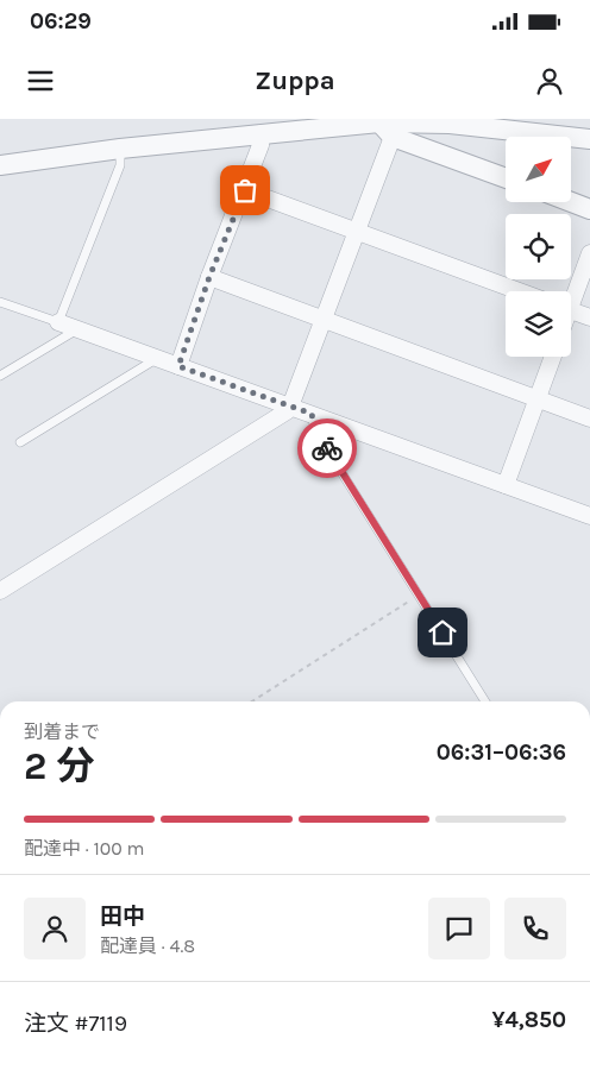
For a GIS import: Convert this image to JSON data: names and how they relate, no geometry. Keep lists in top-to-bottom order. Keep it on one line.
{"north":"top right","page":{"status":"06:29","header":"Zuppa","heading":["2 分","到着まで","06:31–06:36"],"panel":["田中","配達員 · 4.8","注文 #7119","¥4,850"],"bar":"配達中 · 100 m"}}
